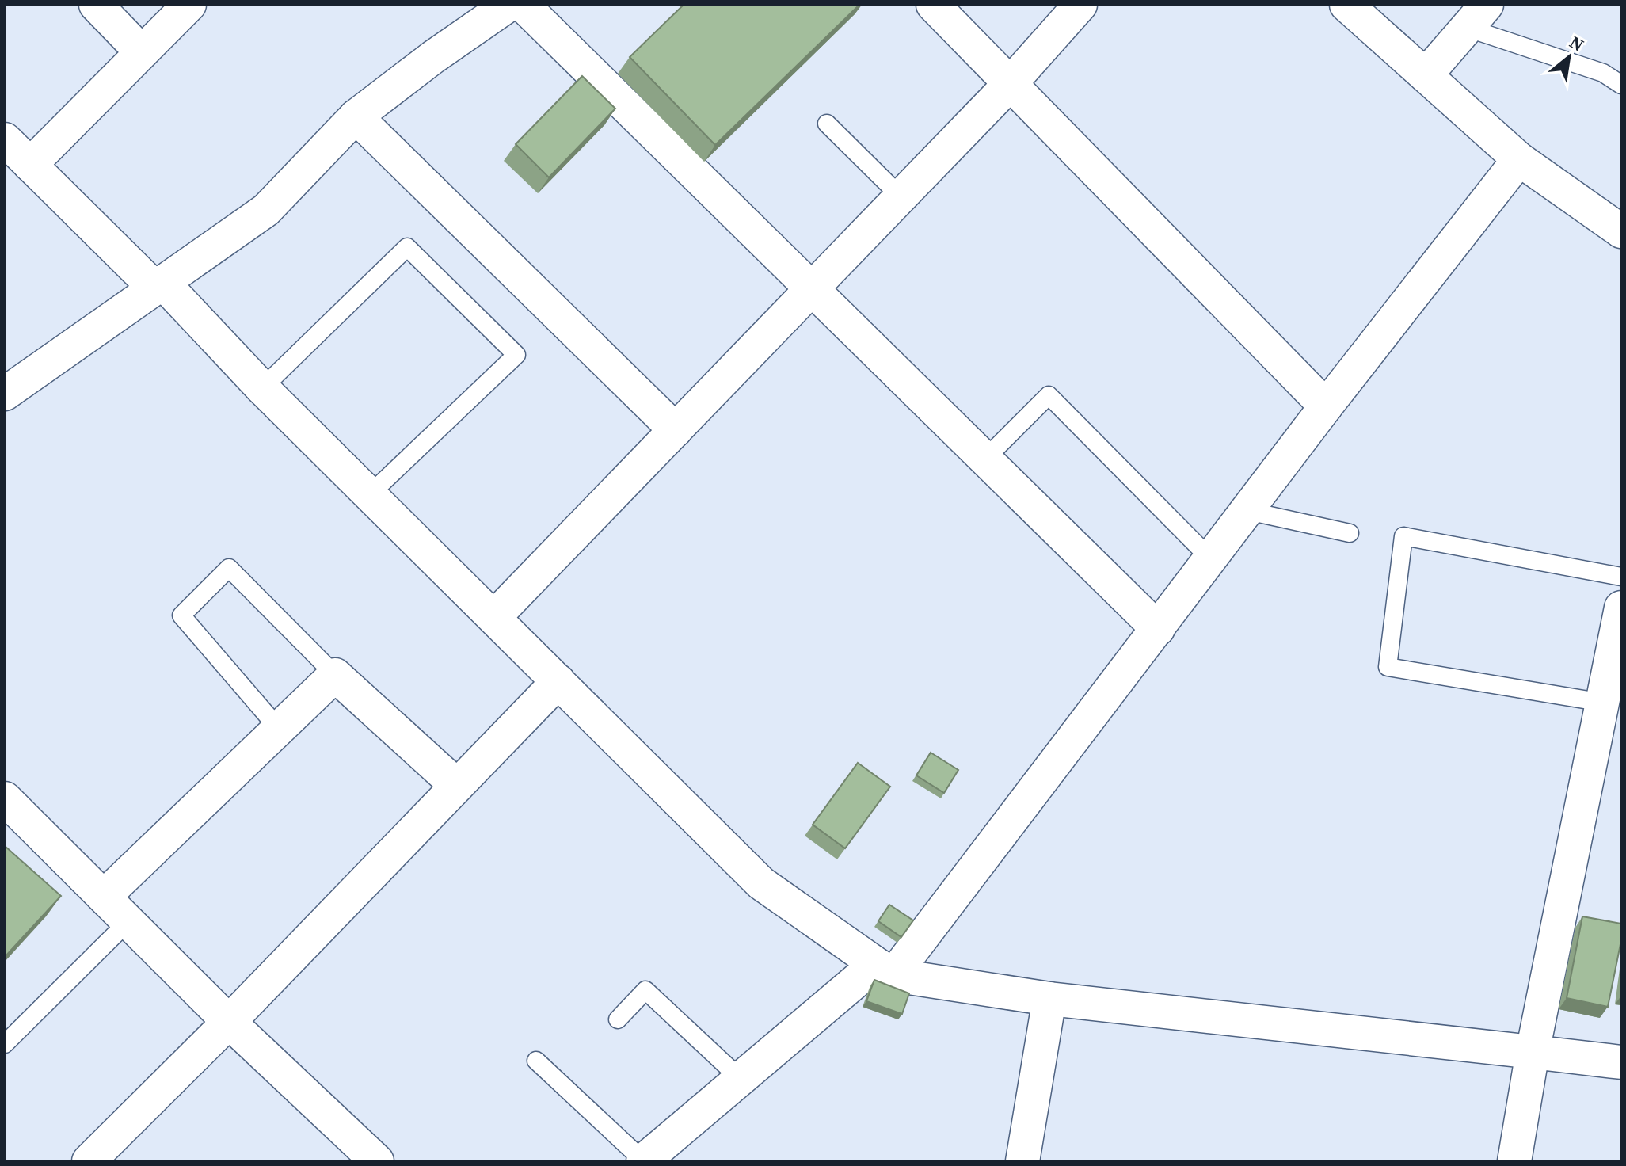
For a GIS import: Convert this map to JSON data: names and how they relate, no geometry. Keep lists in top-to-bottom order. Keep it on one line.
{"north":"top right"}
